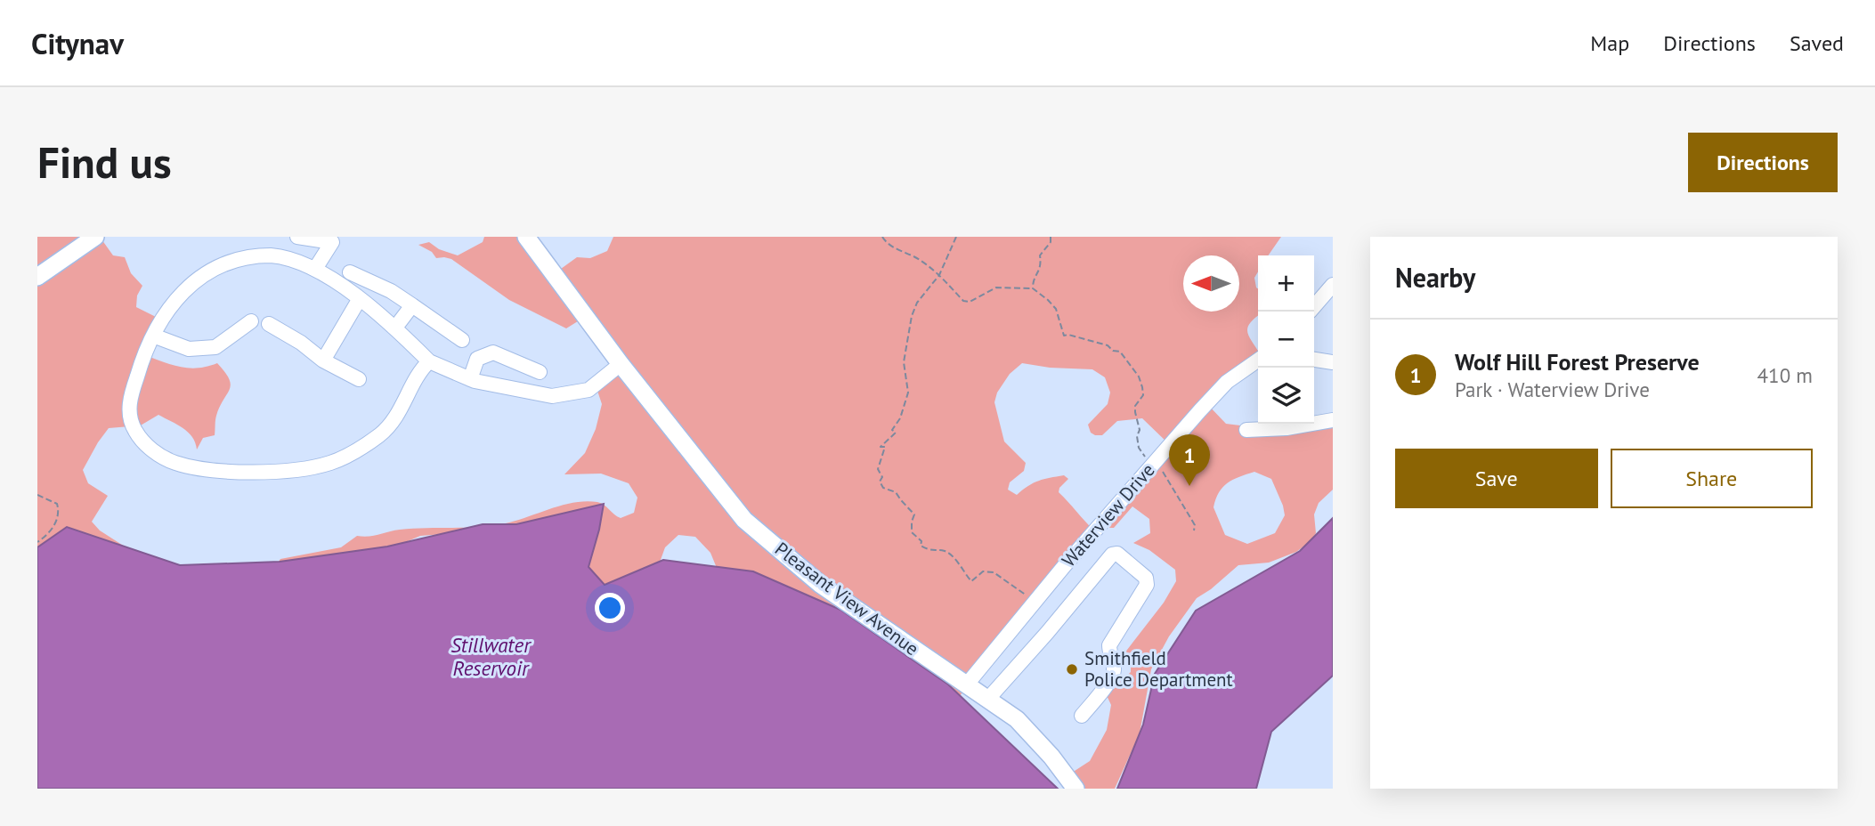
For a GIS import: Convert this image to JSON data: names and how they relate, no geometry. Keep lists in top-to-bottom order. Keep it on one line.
{"streets":{"main road":["Pleasant View Avenue"],"street":["Waterview Drive"]},"crossings":[["Waterview Drive","Pleasant View Avenue"]],"water":["Stillwater Reservoir"],"places":["Smithfield Police Department"],"north":"left","page":{"header":"Citynav","nav":["Map","Directions","Saved"],"buttons":["Directions",["Save","Share"]],"title":"Find us","heading":"Nearby","map_buttons":["+","−"],"list":[{"mark":"1","name":"Wolf Hill Forest Preserve","note":"Park · Waterview Drive","value":"410 m"}],"pins":"1"}}
